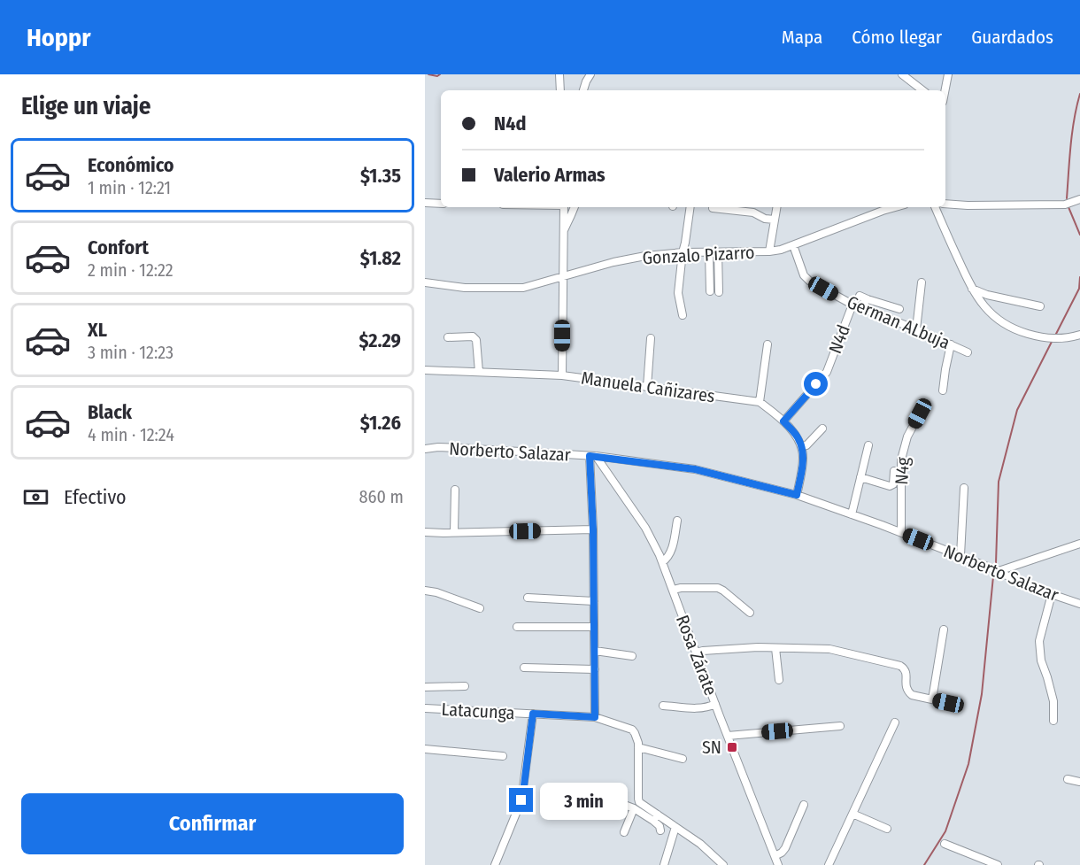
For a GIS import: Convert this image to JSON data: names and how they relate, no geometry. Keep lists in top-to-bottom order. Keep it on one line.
{"streets":{"street":["Gonzalo Pizarro","German ALbuja","N4d","Manuela Cañizares","Norberto Salazar","N4g","Rosa Zárate","Latacunga"]},"crossings":[["Gonzalo Pizarro","German ALbuja"],["German ALbuja","N4d"],["Norberto Salazar","N4g"],["Norberto Salazar","Rosa Zárate"]],"places":{"transit":["SN"]},"page":{"header":"Hoppr","nav":["Mapa","Cómo llegar","Guardados"],"heading":"Elige un viaje","banner":["N4d","Valerio Armas"],"list":[{"name":"Económico","note":"1 min · 12:21","value":"$1.35"},{"name":"Confort","note":"2 min · 12:22","value":"$1.82"},{"name":"XL","note":"3 min · 12:23","value":"$2.29"},{"name":"Black","note":"4 min · 12:24","value":"$1.26"}],"pay":["Efectivo","860 m"],"buttons":"Confirmar","bubble":"3 min"}}
